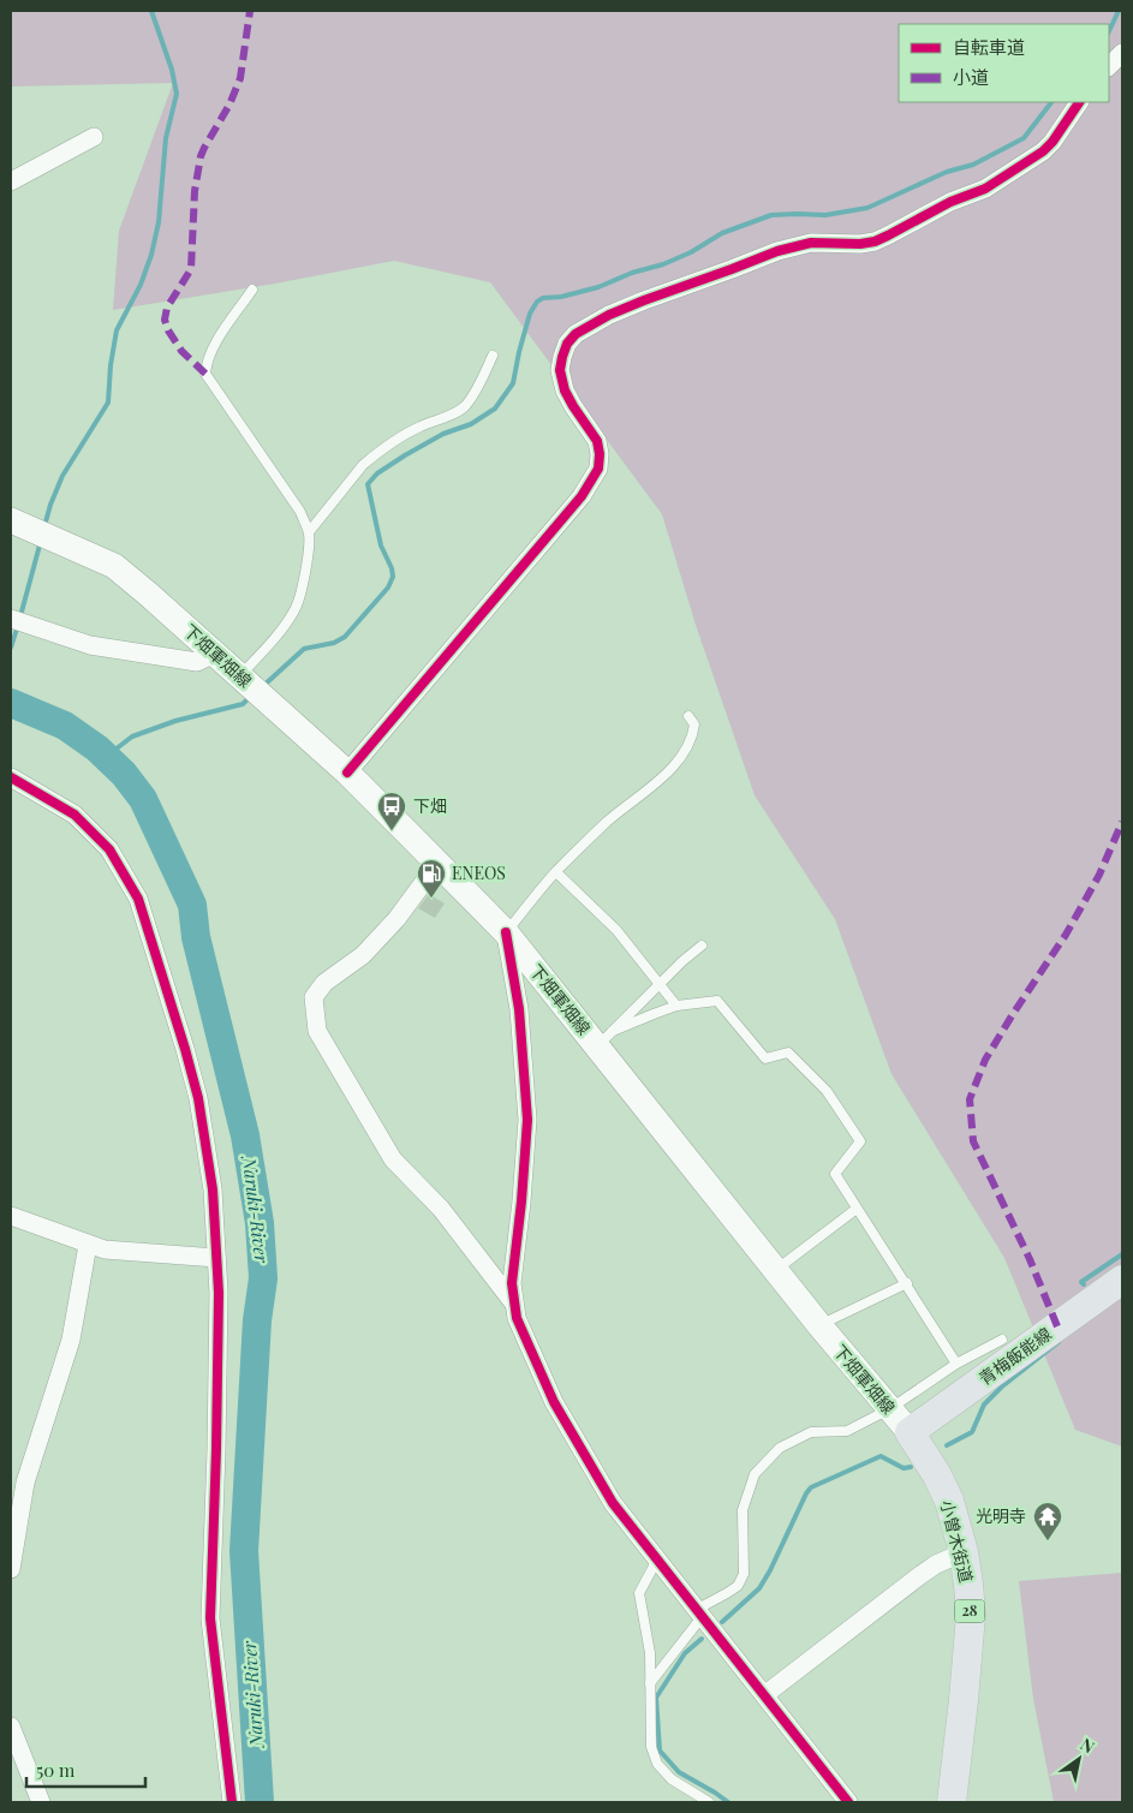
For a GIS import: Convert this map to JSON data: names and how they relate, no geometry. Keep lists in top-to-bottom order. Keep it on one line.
{"streets":{"main road":["下畑軍畑線","青梅飯能線","小曽木街道","28"]},"crossings":[["下畑軍畑線","青梅飯能線"],["下畑軍畑線","小曽木街道"],["青梅飯能線","小曽木街道"]],"water":["Naruki-River"],"places":{"bus stop":["下畑"],"fuel station":["ENEOS"],"temple":["光明寺"]},"legend":["自転車道","小道"],"scale_bar":"50 m","north":"top right"}
